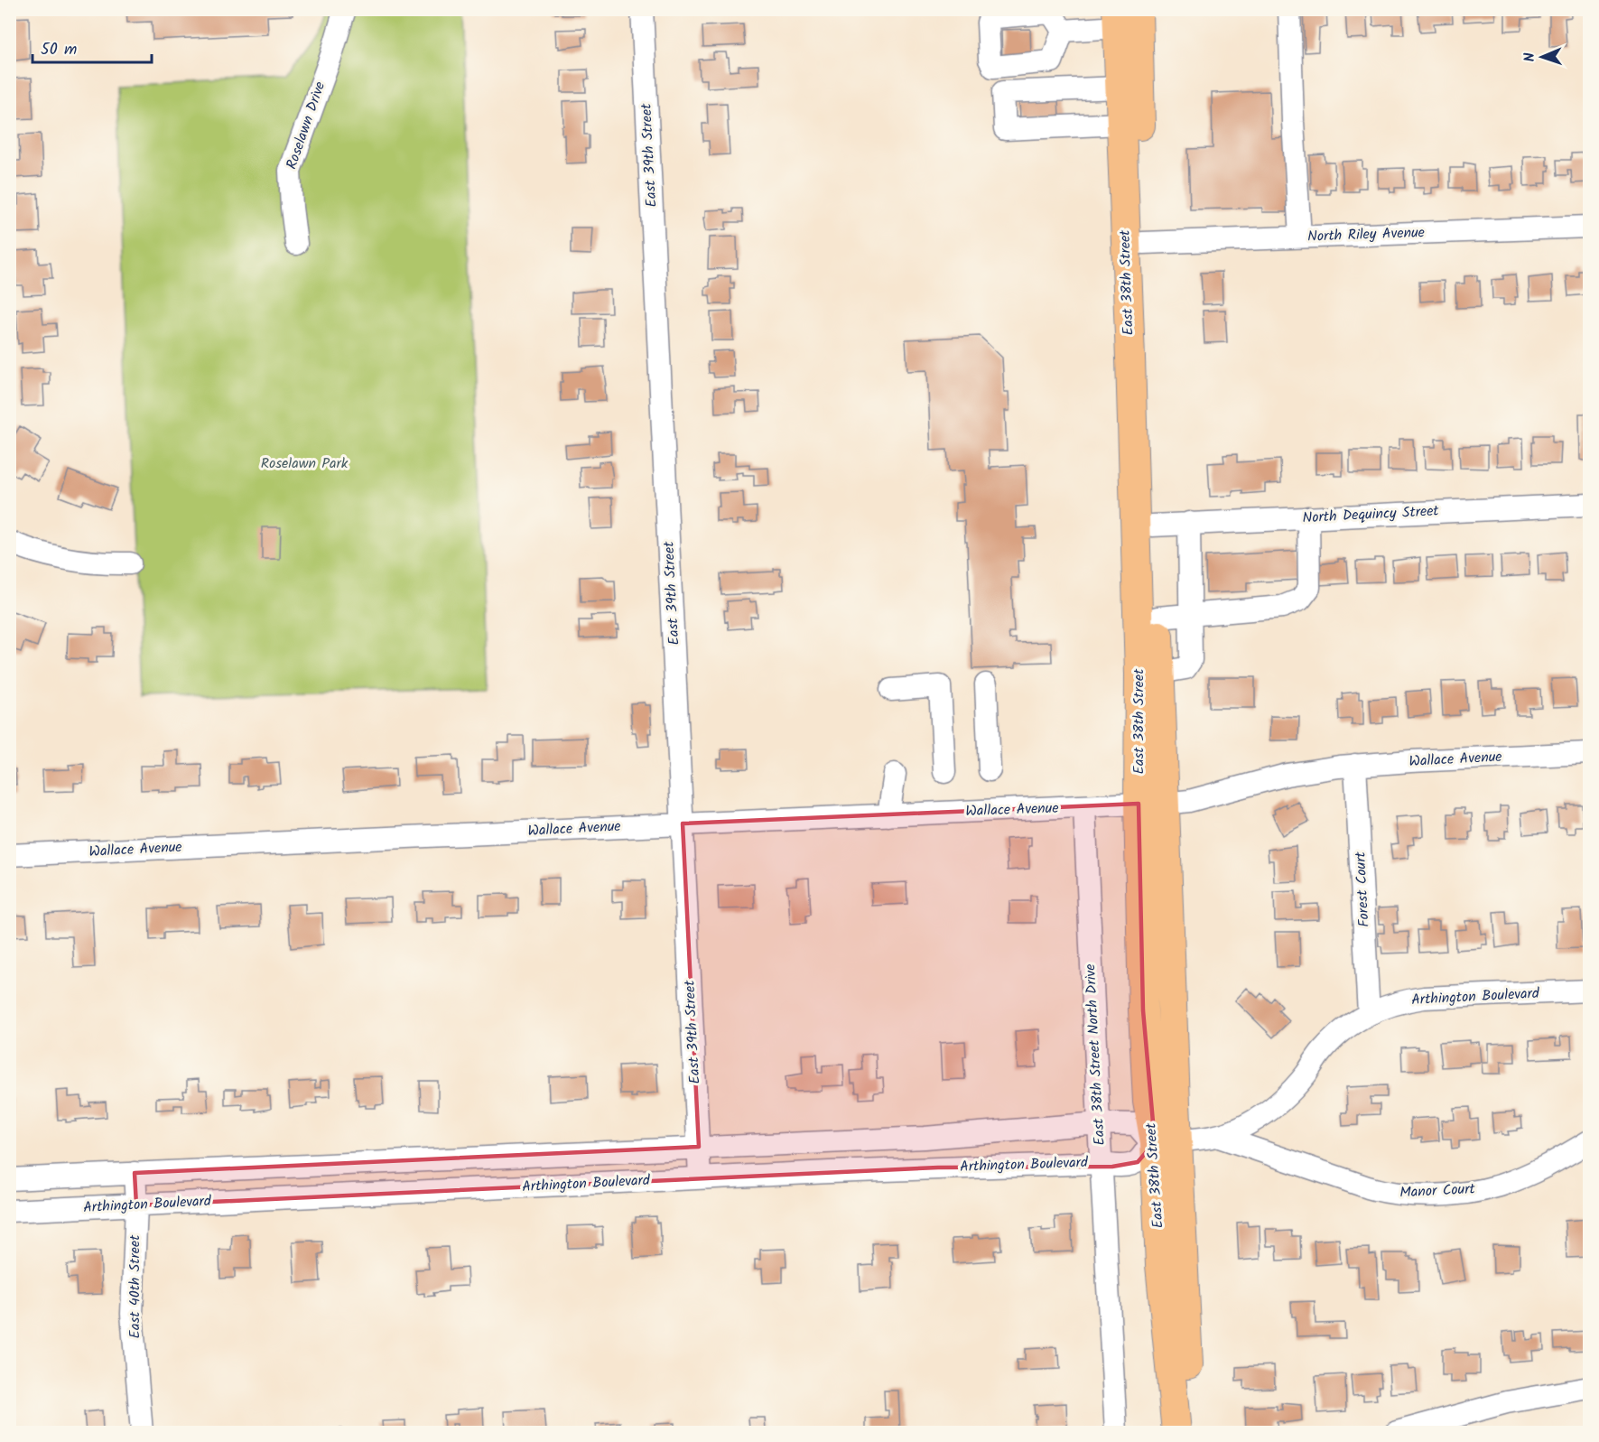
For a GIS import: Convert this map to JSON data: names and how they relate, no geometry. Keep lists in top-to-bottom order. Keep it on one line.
{"streets":{"main road":["East 38th Street"],"street":["Roselawn Drive","East 39th Street","North Riley Avenue","North Dequincy Street","Wallace Avenue","Forest Court","Arthington Boulevard","East 38th Street North Drive","Manor Court","East 40th Street"]},"crossings":[["East 39th Street","Wallace Avenue"],["East 39th Street","Arthington Boulevard"],["North Riley Avenue","East 38th Street"],["East 38th Street","North Dequincy Street"],["East 38th Street","Wallace Avenue"],["East 38th Street","Arthington Boulevard"],["Wallace Avenue","Forest Court"],["Wallace Avenue","East 38th Street North Drive"],["Forest Court","Arthington Boulevard"],["Arthington Boulevard","East 38th Street North Drive"],["Arthington Boulevard","Manor Court"],["Arthington Boulevard","East 40th Street"]],"parks":["Roselawn Park"],"scale_bar":"50 m","north":"left"}
